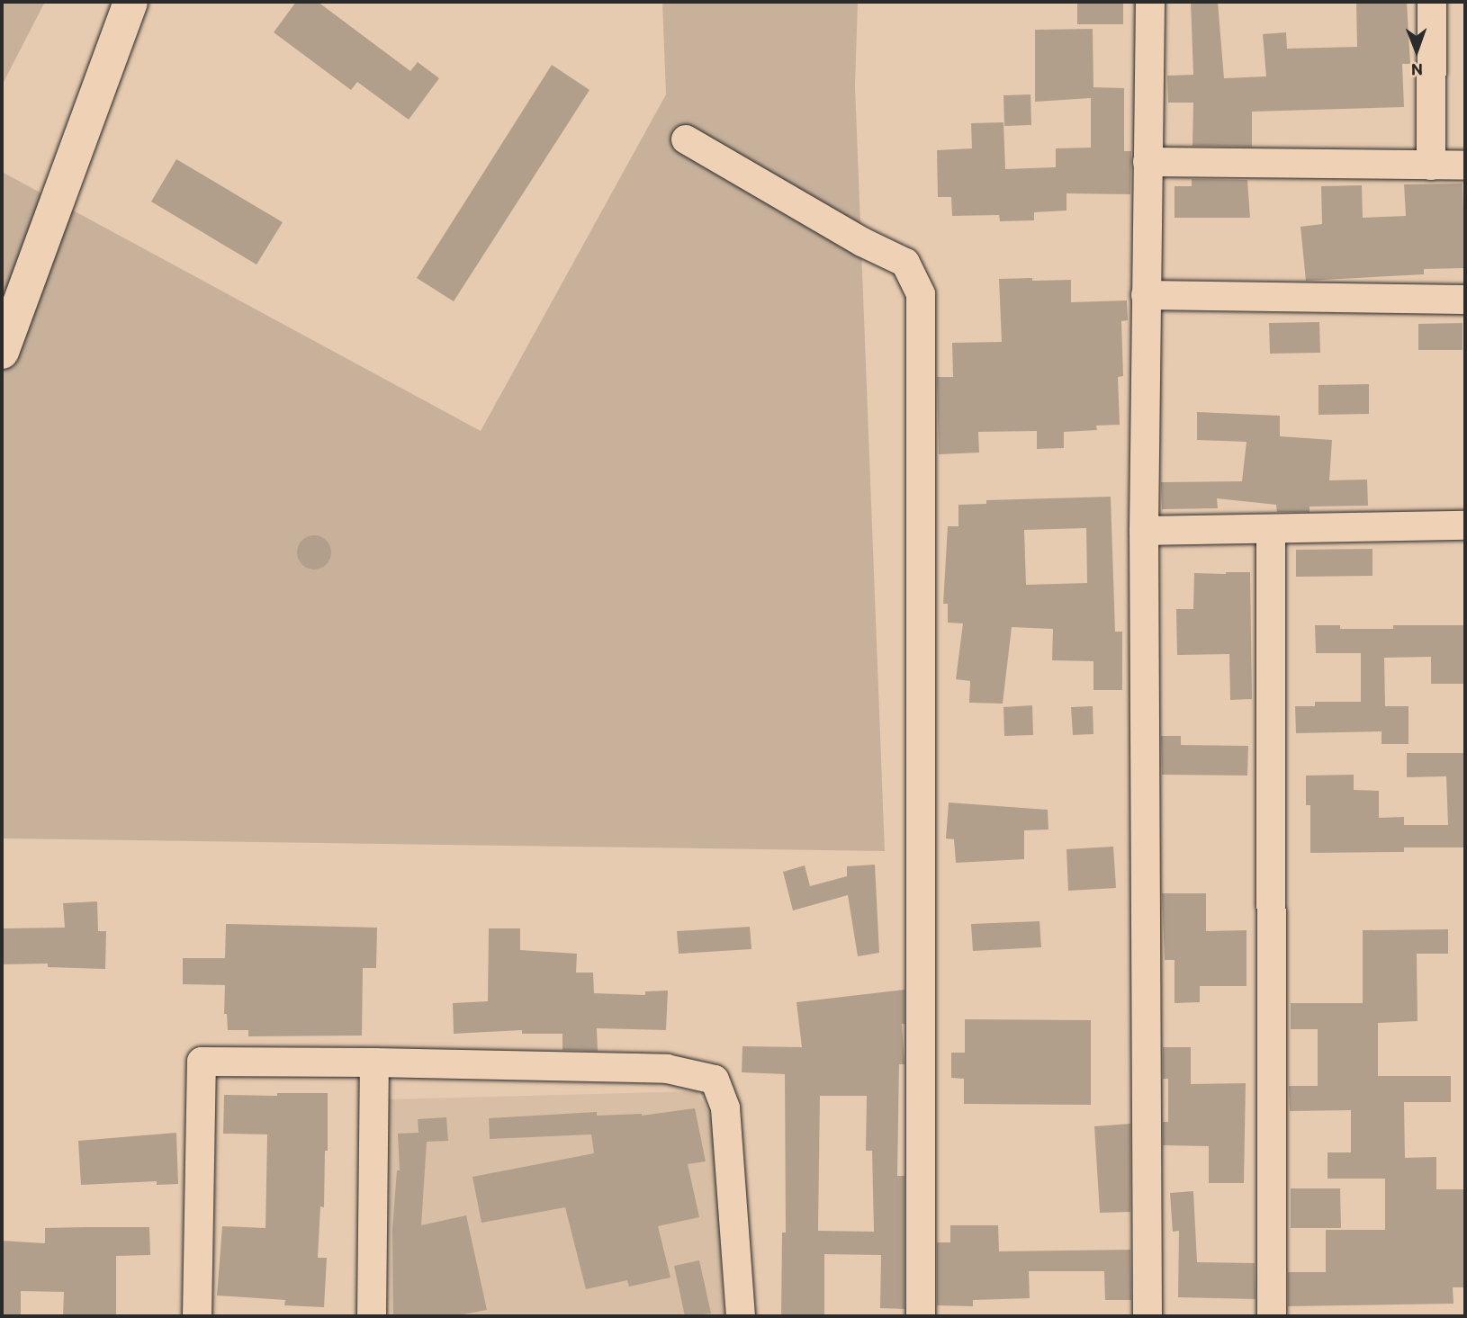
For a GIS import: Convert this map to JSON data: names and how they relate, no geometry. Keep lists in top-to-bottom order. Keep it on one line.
{"north":"bottom"}
